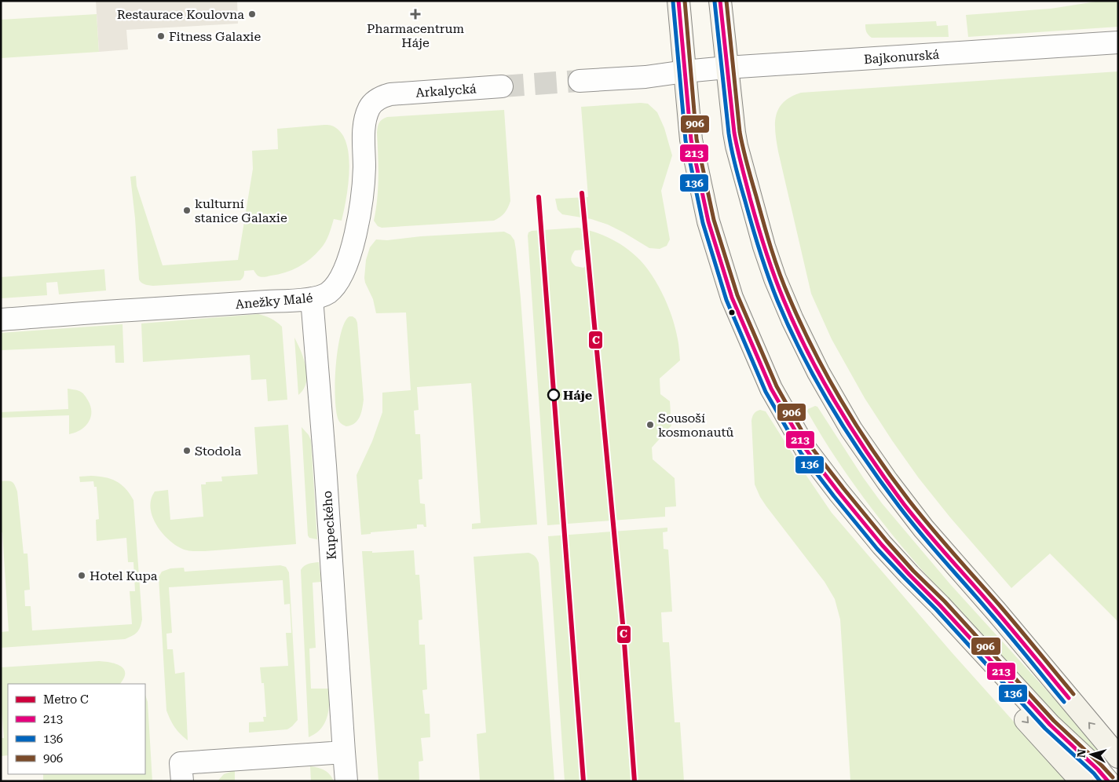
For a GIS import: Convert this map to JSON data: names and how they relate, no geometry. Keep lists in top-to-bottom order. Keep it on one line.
{"streets":{"street":["Bajkonurská","Arkalycká","Anežky Malé","Kupeckého"]},"crossings":[["Arkalycká","Anežky Malé"],["Anežky Malé","Kupeckého"]],"places":{"other":["Restaurace Koulovna","Fitness Galaxie","kulturní stanice Galaxie","Háje","Sousoší kosmonautů","Stodola","Hotel Kupa"],"health":["Pharmacentrum Háje"]},"lines":["transit line 213","transit line 906","transit line 136","metro line C"],"legend":["Metro C","213","136","906"],"north":"left"}
